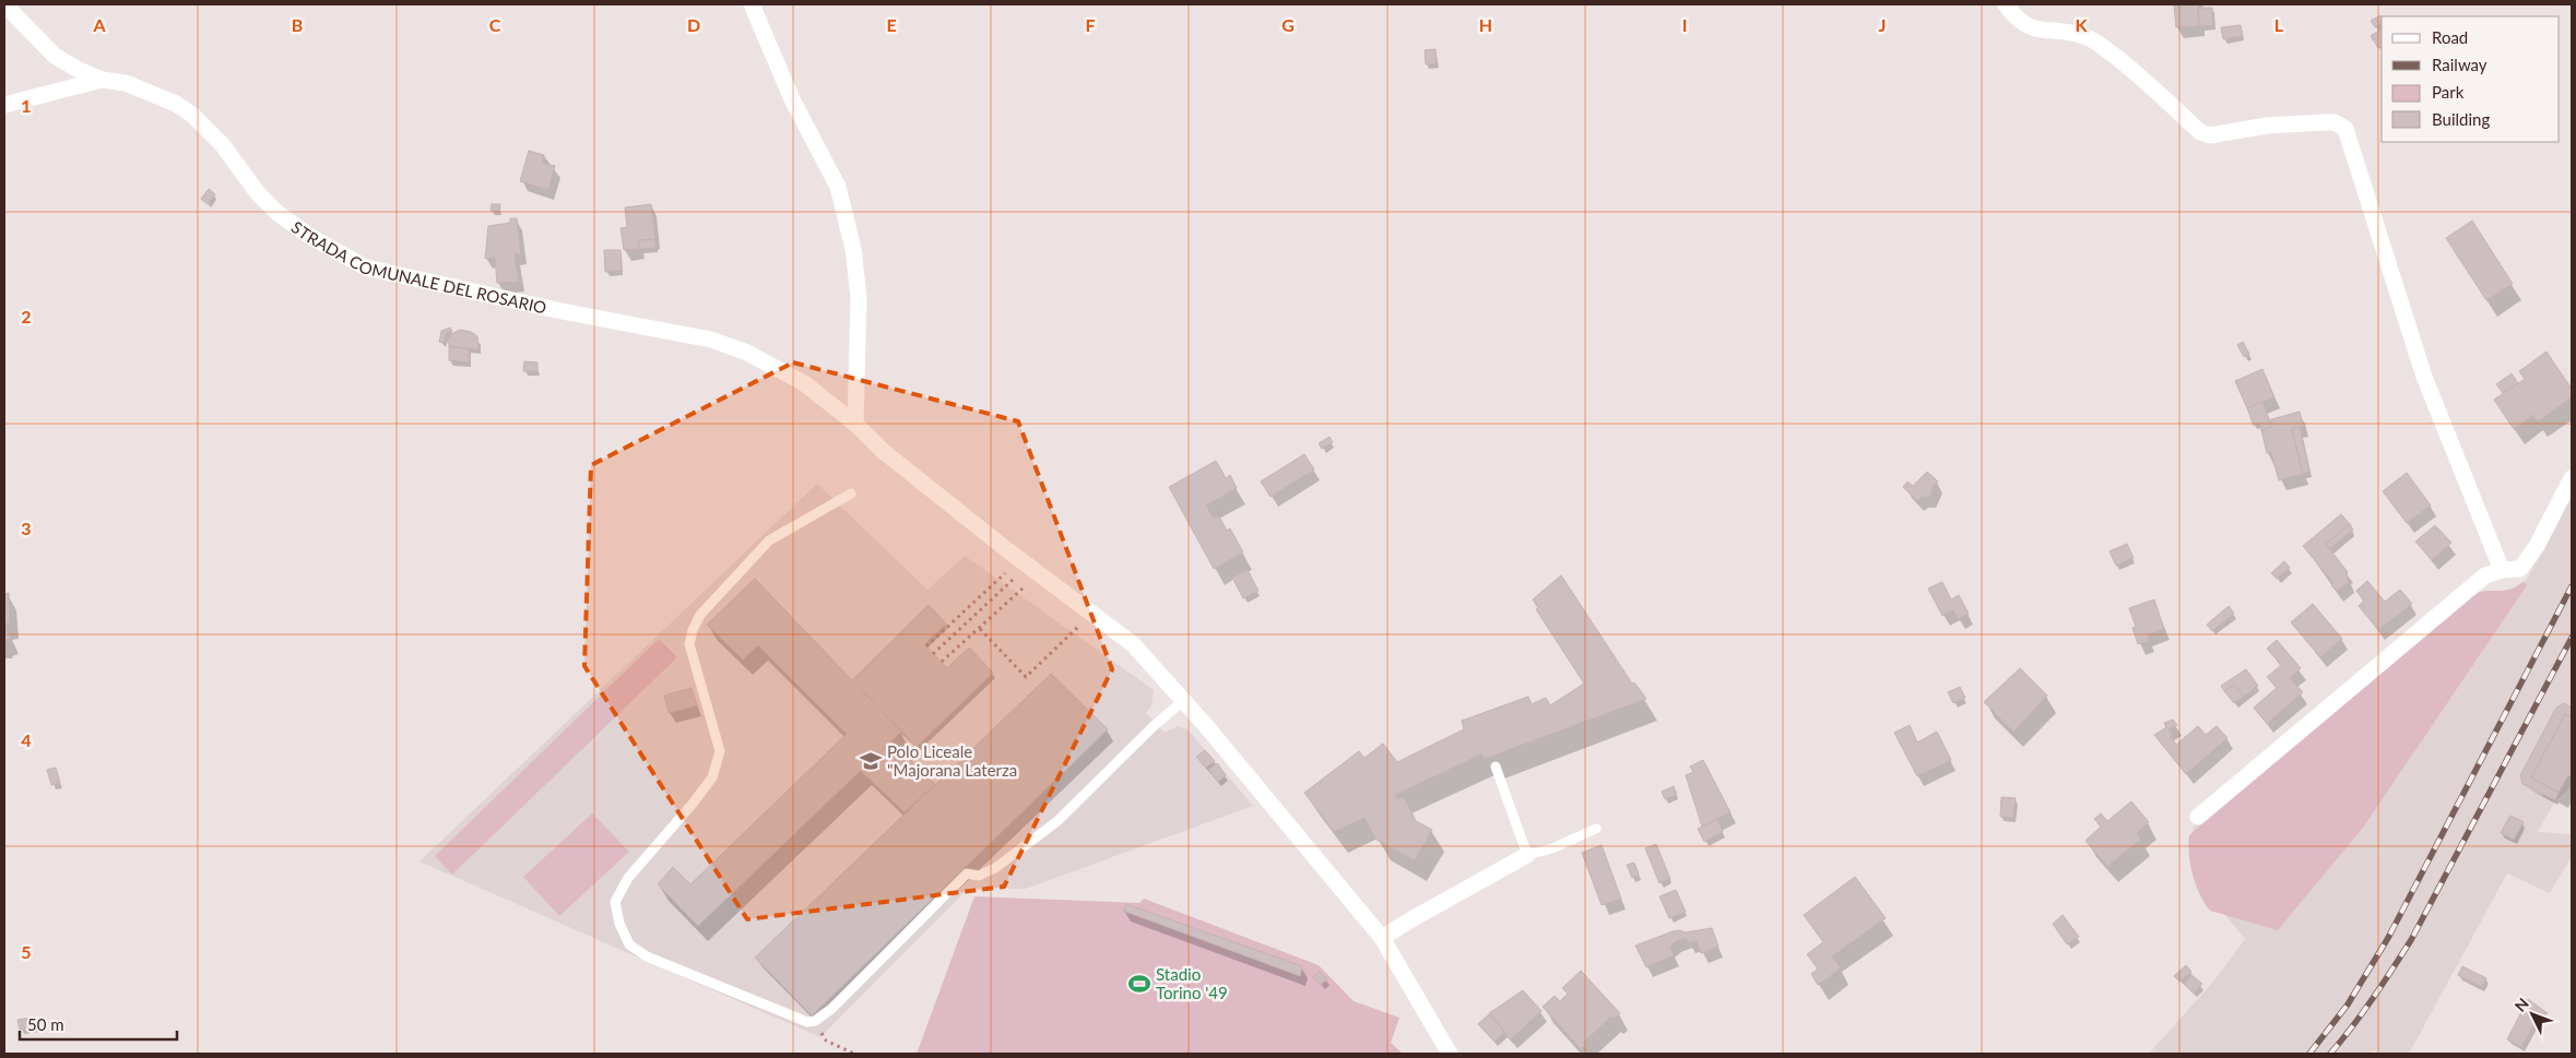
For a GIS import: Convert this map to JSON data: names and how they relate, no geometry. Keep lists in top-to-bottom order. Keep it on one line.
{"streets":{"street":["STRADA COMUNALE DEL ROSARIO"]},"places":{"school or university":["Polo Liceale \"Majorana Laterza"],"sports":["Stadio Torino '49"]},"legend":["Road","Railway","Park","Building"],"scale_bar":"50 m","north":"top left","grid":{"columns":["A","B","C","D","E","F","G","H","I","J","K","L"],"rows":["1","2","3","4","5"]}}
